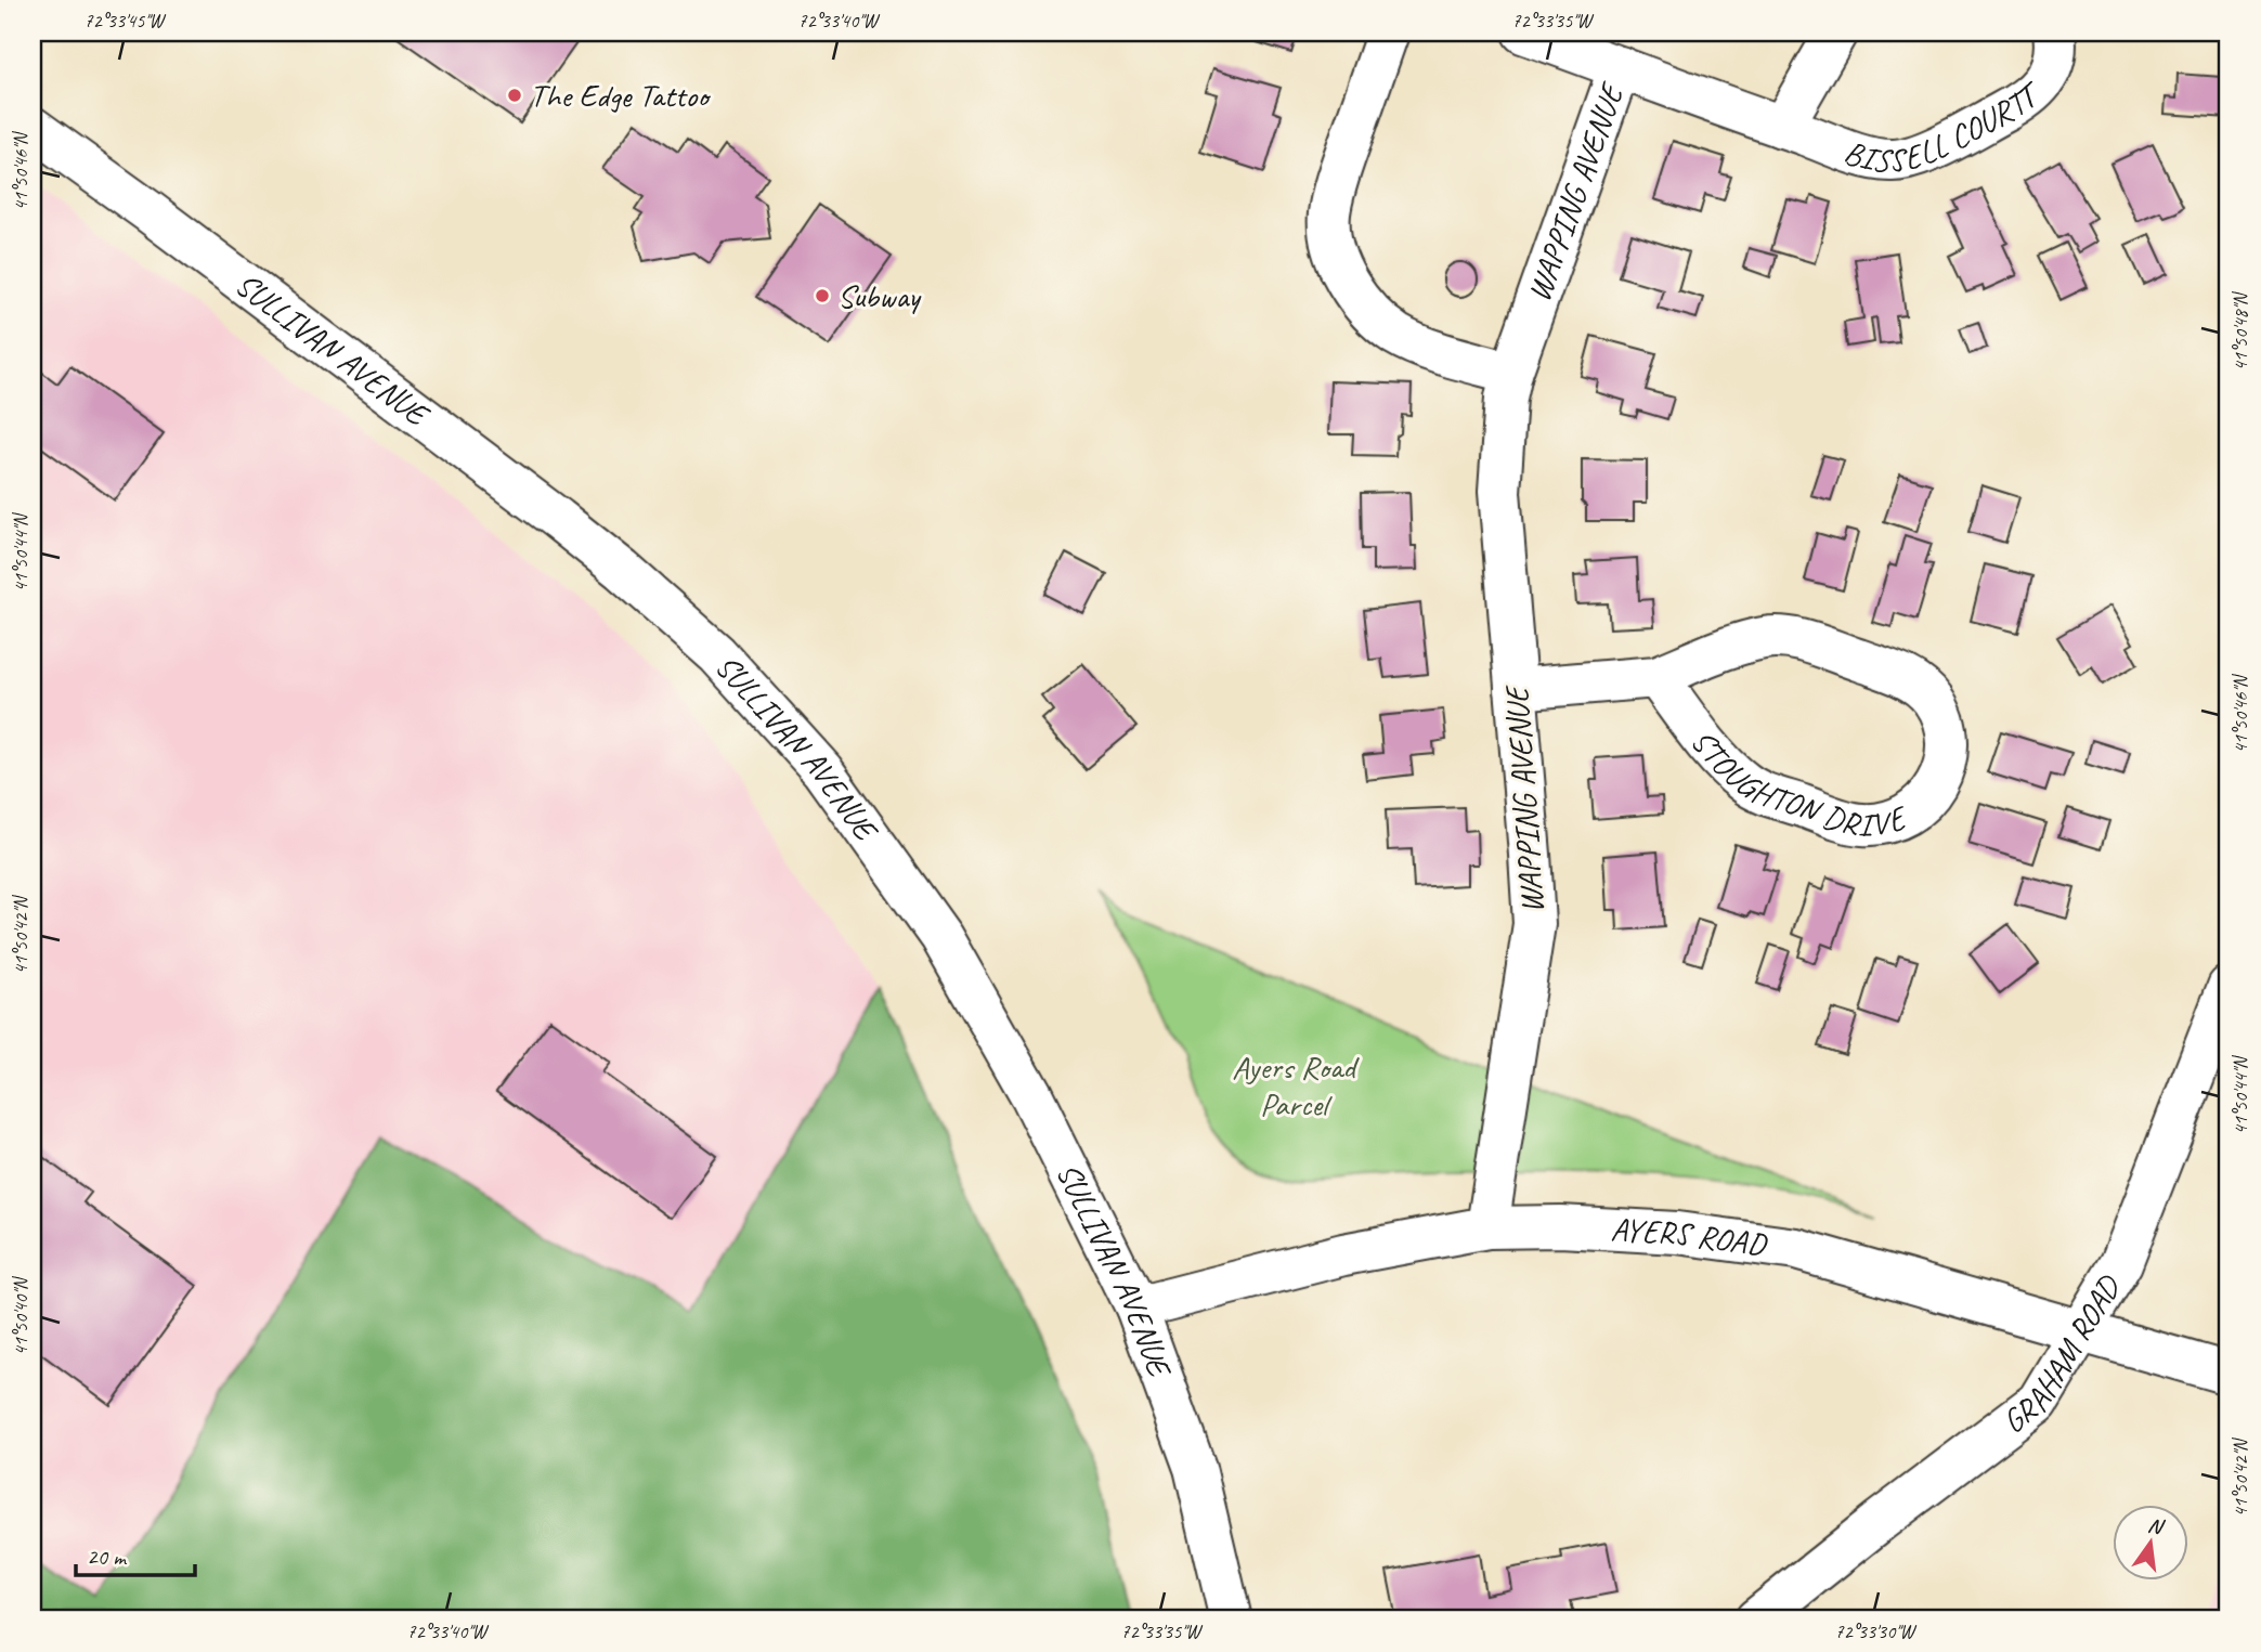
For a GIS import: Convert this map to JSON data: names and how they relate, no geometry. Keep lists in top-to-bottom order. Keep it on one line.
{"streets":{"street":["BISSELL COURTT","WAPPING AVENUE","SULLIVAN AVENUE","STOUGHTON DRIVE","AYERS ROAD","GRAHAM ROAD"]},"crossings":[["BISSELL COURTT","WAPPING AVENUE"],["WAPPING AVENUE","STOUGHTON DRIVE"],["WAPPING AVENUE","AYERS ROAD"],["SULLIVAN AVENUE","AYERS ROAD"],["AYERS ROAD","GRAHAM ROAD"]],"parks":["Ayers Road Parcel"],"places":["The Edge Tattoo","Subway"],"scale_bar":"20 m","north":"top","coordinates":["72°33'45\"W","72°33'40\"W","72°33'35\"W","41°50'46\"N","41°50'48\"N","41°50'44\"N","41°50'42\"N","41°50'40\"N","72°33'30\"W"]}
